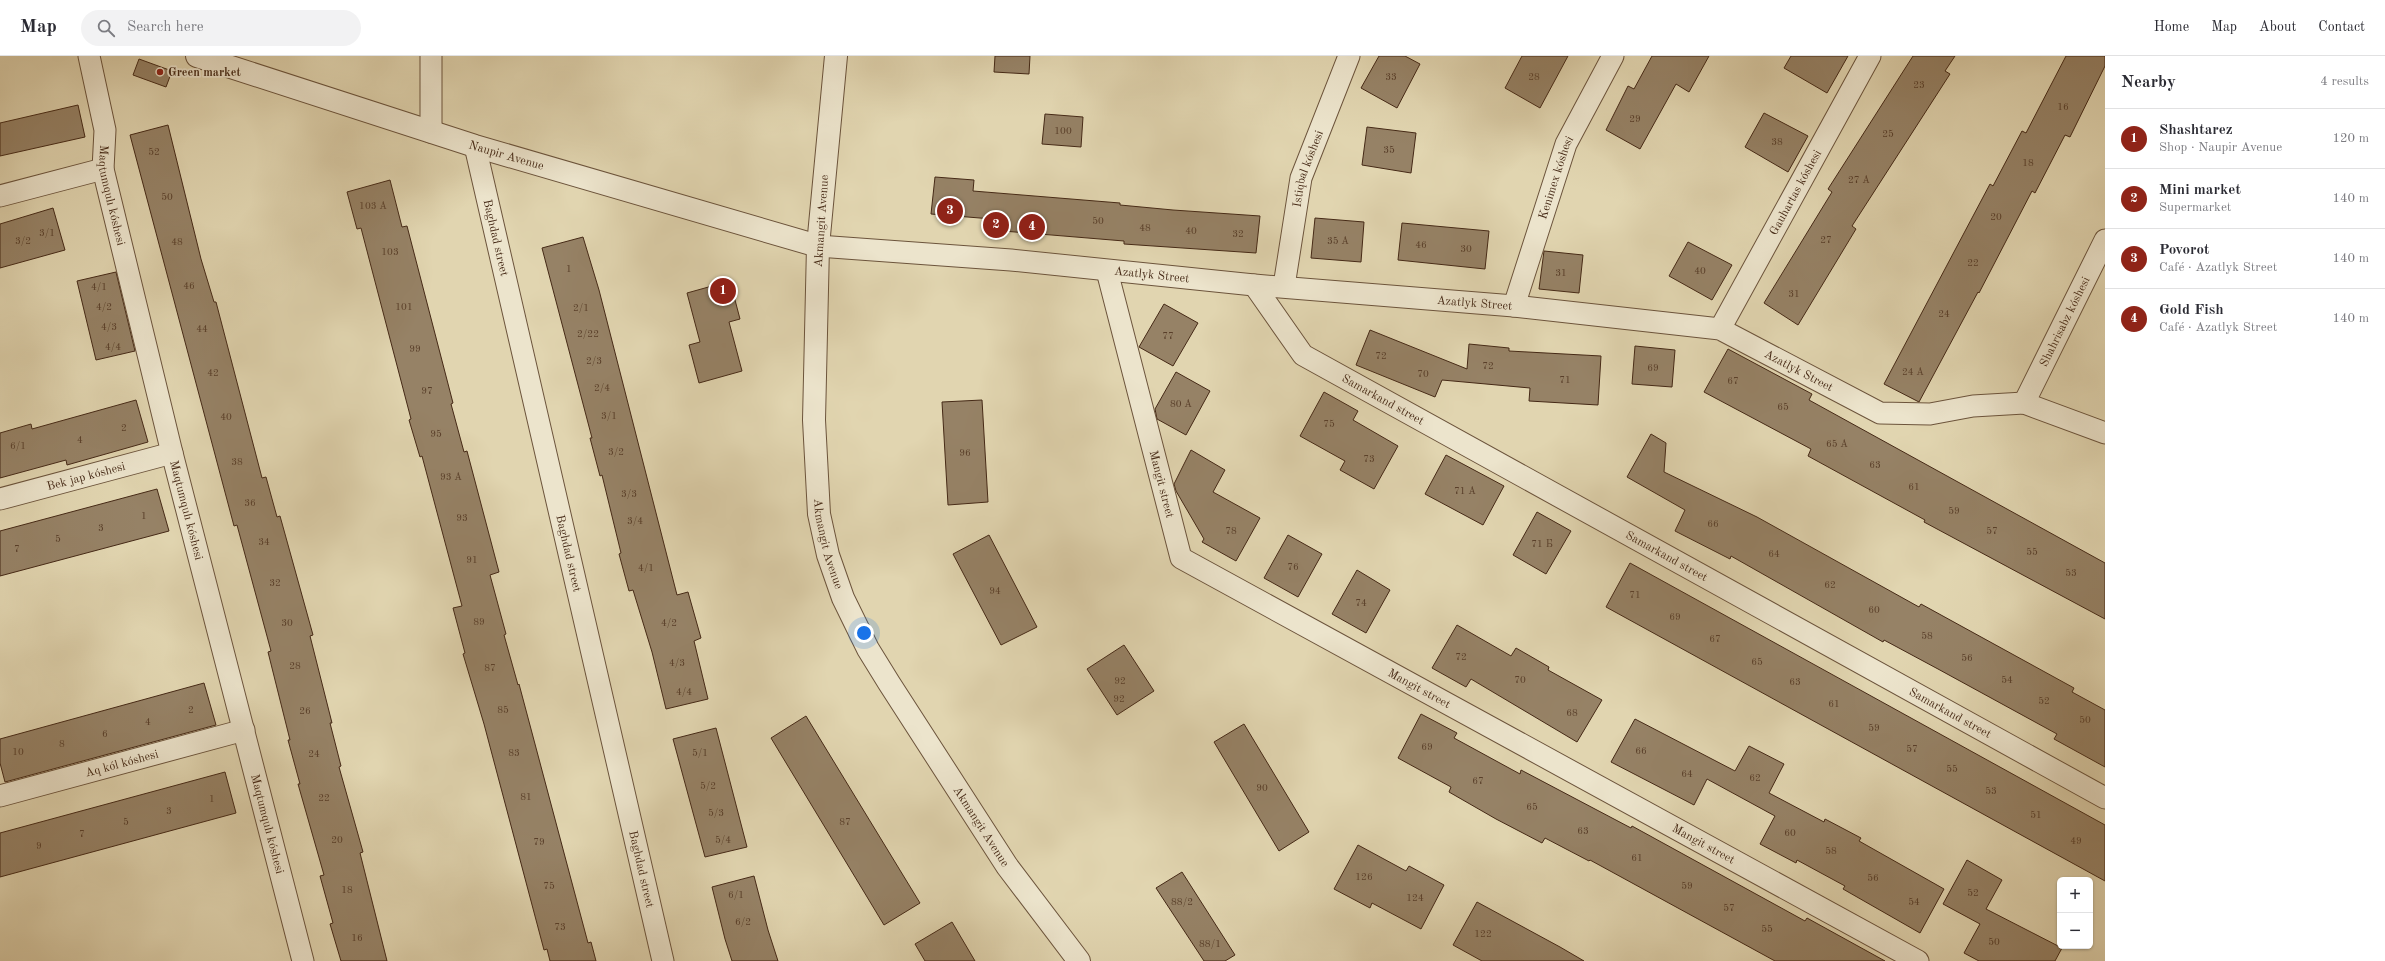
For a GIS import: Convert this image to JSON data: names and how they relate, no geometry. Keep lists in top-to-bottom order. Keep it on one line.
{"streets":{"street":["Naupir Avenue","Istiqbal kóshesi","Kenimex kóshesi","Gauhartas kóshesi","Maqtumqulı kóshesi","Akmangit Avenue","Baghdad street","Azatlyk Street","Shahrisabz kóshesi","Samarkand street","Bek jap kóshesi","Mangit street","Aq kól kóshesi"]},"crossings":[["Naupir Avenue","Akmangit Avenue"],["Naupir Avenue","Baghdad street"],["Naupir Avenue","Azatlyk Street"],["Istiqbal kóshesi","Azatlyk Street"],["Kenimex kóshesi","Azatlyk Street"],["Gauhartas kóshesi","Azatlyk Street"],["Maqtumqulı kóshesi","Bek jap kóshesi"],["Maqtumqulı kóshesi","Aq kól kóshesi"],["Akmangit Avenue","Azatlyk Street"],["Azatlyk Street","Shahrisabz kóshesi"],["Azatlyk Street","Samarkand street"],["Azatlyk Street","Mangit street"]],"places":["Green market"],"house_numbers":["33","28","23","16","29","100","25","38","35","52","18","27 А","50","103 А","20","50","48","40","3/1","32","27","3/2","35 А","48","46","30","103","22","1","40","31","46","4/1","31","4/2","101","2/1","24","4/3","44","2/22","77","4/4","99","72","2/3","72","69","24 А","42","70","71","67","2/4","97","80 А","65","3/1","40","75","2","95","4","65 А","6/1","3/2","96","73","38","63","93 А","61","71 А","3/3","36","59","1","93","3/4","66","3","78","57","5","34","71 Б","7","55","64","91","76","4/1","53","32","62","94","71","74","60","69","89","30","4/2","58","67","72","56","65","4/3","28","87","70","54","92","63","4/4","92","52","61","2","85","26","68","50","4","59","6","8","69","57","66","10","83","5/1","24","55","64","62","67","5/2","90","53","81","22","1","65","3","5/3","51","5","87","63","60","7","20","5/4","49","79","9","58","61","126","56","75","59","18","52","6/1","124","88/2","54","57","6/2","73","55","122","16","50","88/1"],"page":{"header":"Map","search":"Search here","nav":["Home","Map","About","Contact"],"heading":["Nearby","4 results"],"list":[{"mark":"1","name":"Shashtarez","note":"Shop · Naupir Avenue","value":"120 m"},{"mark":"2","name":"Mini market","note":"Supermarket","value":"140 m"},{"mark":"3","name":"Povorot","note":"Café · Azatlyk Street","value":"140 m"},{"mark":"4","name":"Gold Fish","note":"Café · Azatlyk Street","value":"140 m"}],"pins":["3","2","4","1"],"map_buttons":["+","−"]}}
